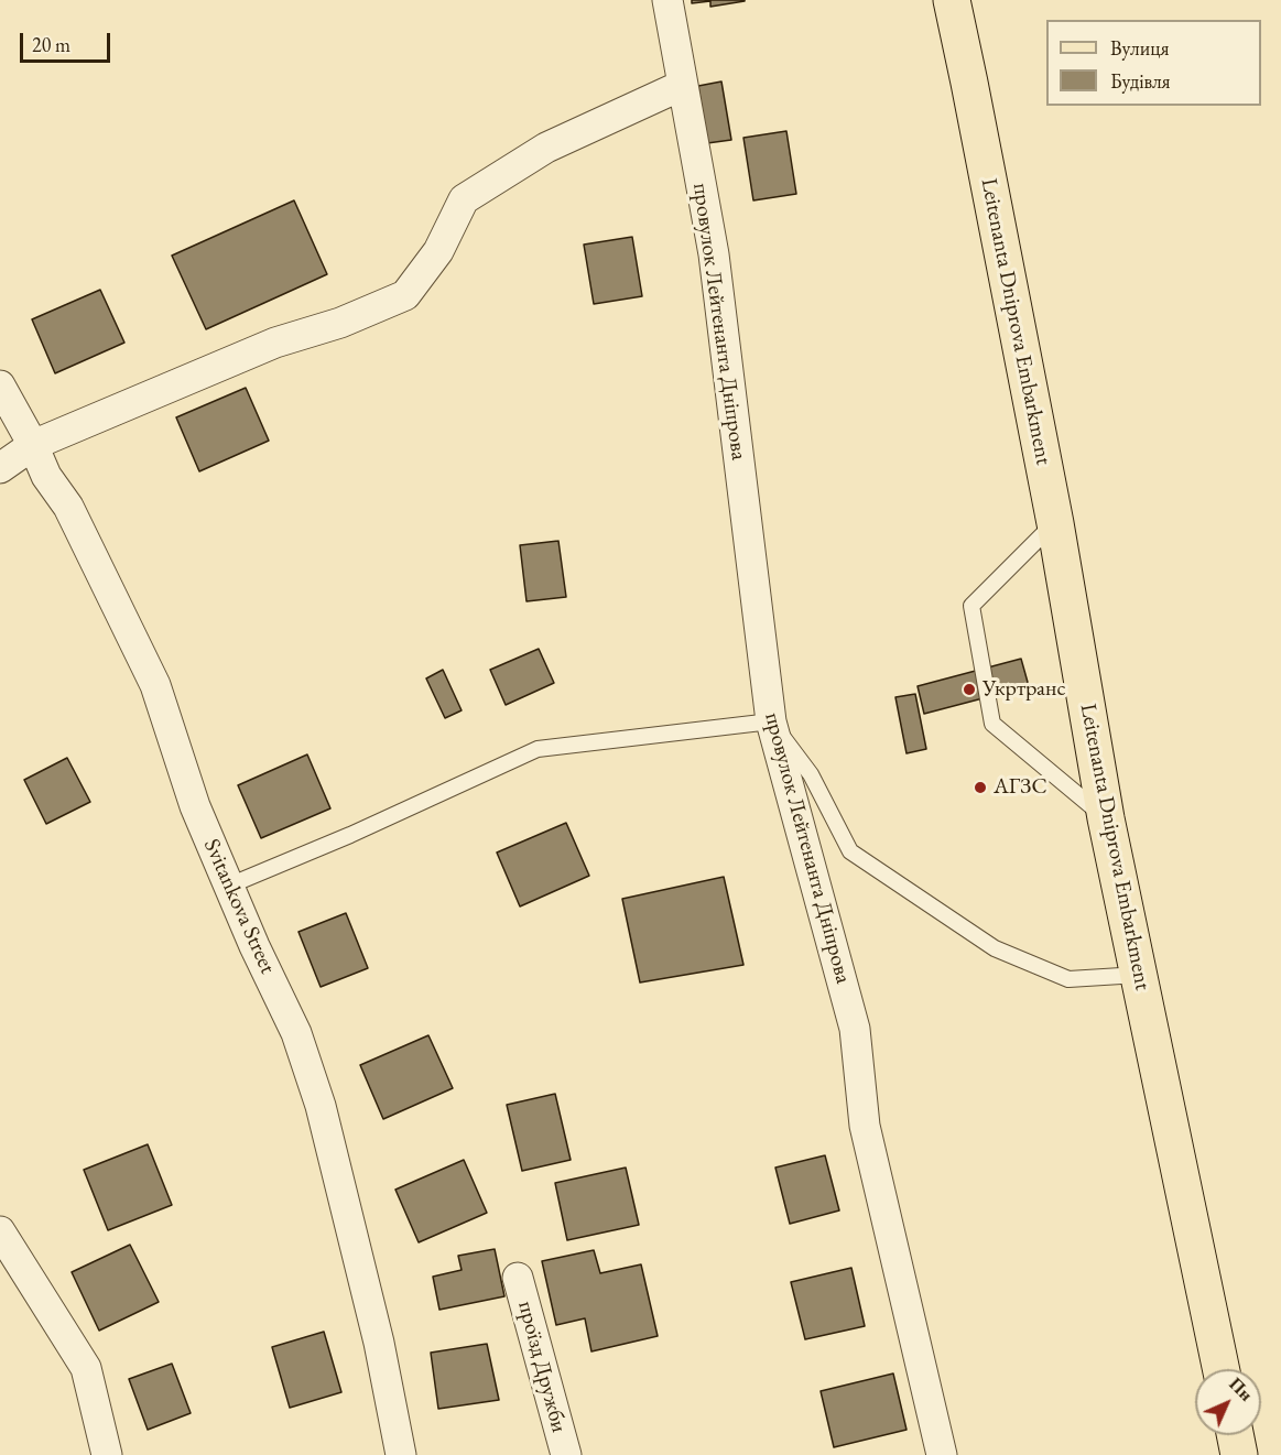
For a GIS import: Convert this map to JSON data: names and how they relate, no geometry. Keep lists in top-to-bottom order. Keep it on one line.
{"streets":{"main road":["Leitenanta Dniprova Embarkment"],"street":["провулок Лейтенанта Дніпрова","Svitankova Street","проїзд Дружби"]},"places":["Укртранс","АГЗС"],"legend":["Вулиця","Будівля"],"scale_bar":"20 m","north":"top right"}
